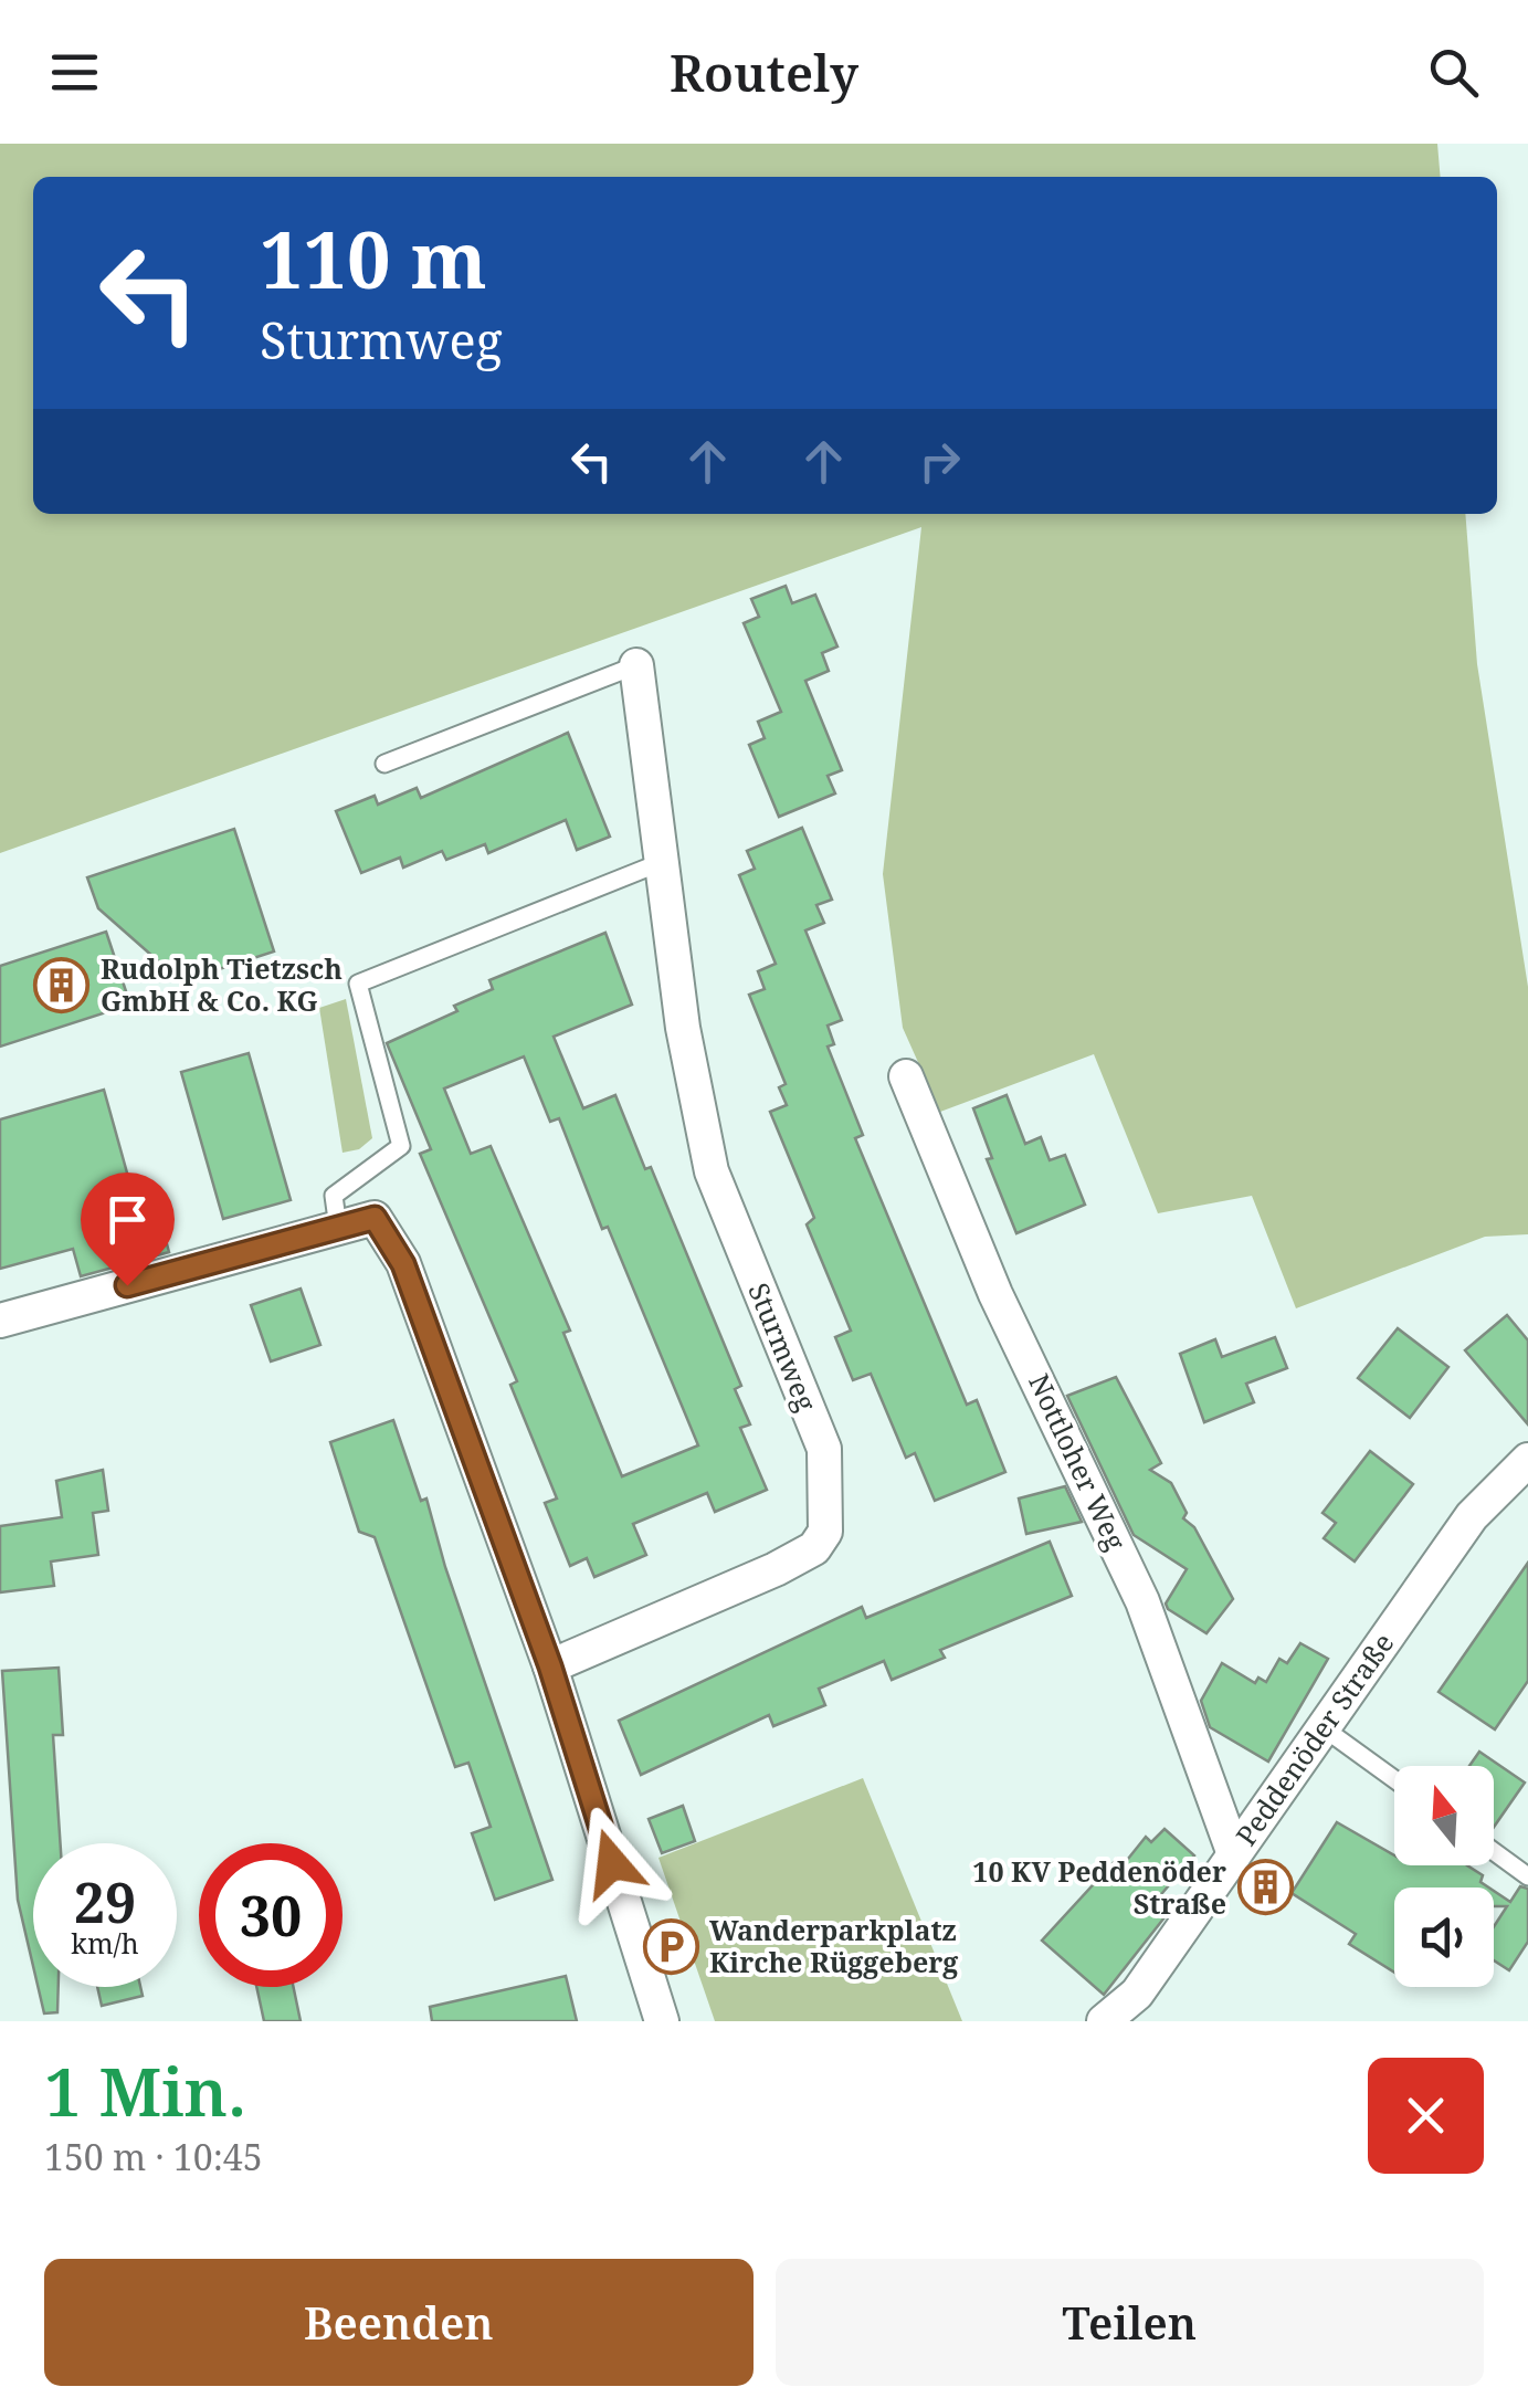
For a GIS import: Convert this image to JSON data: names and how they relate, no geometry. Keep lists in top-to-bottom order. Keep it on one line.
{"streets":{"street":["Sturmweg","Nottloher Weg","Peddenöder Straße"]},"crossings":[["Nottloher Weg","Peddenöder Straße"]],"places":{"building":["Rudolph Tietzsch GmbH & Co. KG","10 KV Peddenöder Straße"],"parking":["Wanderparkplatz Kirche Rüggeberg"]},"north":"top","page":{"header":"Routely","turn":["110 m","Sturmweg"],"speed":"29 km/h","limit":"30","heading":["1 Min.","150 m · 10:45"],"buttons":["Beenden","Teilen"]}}
